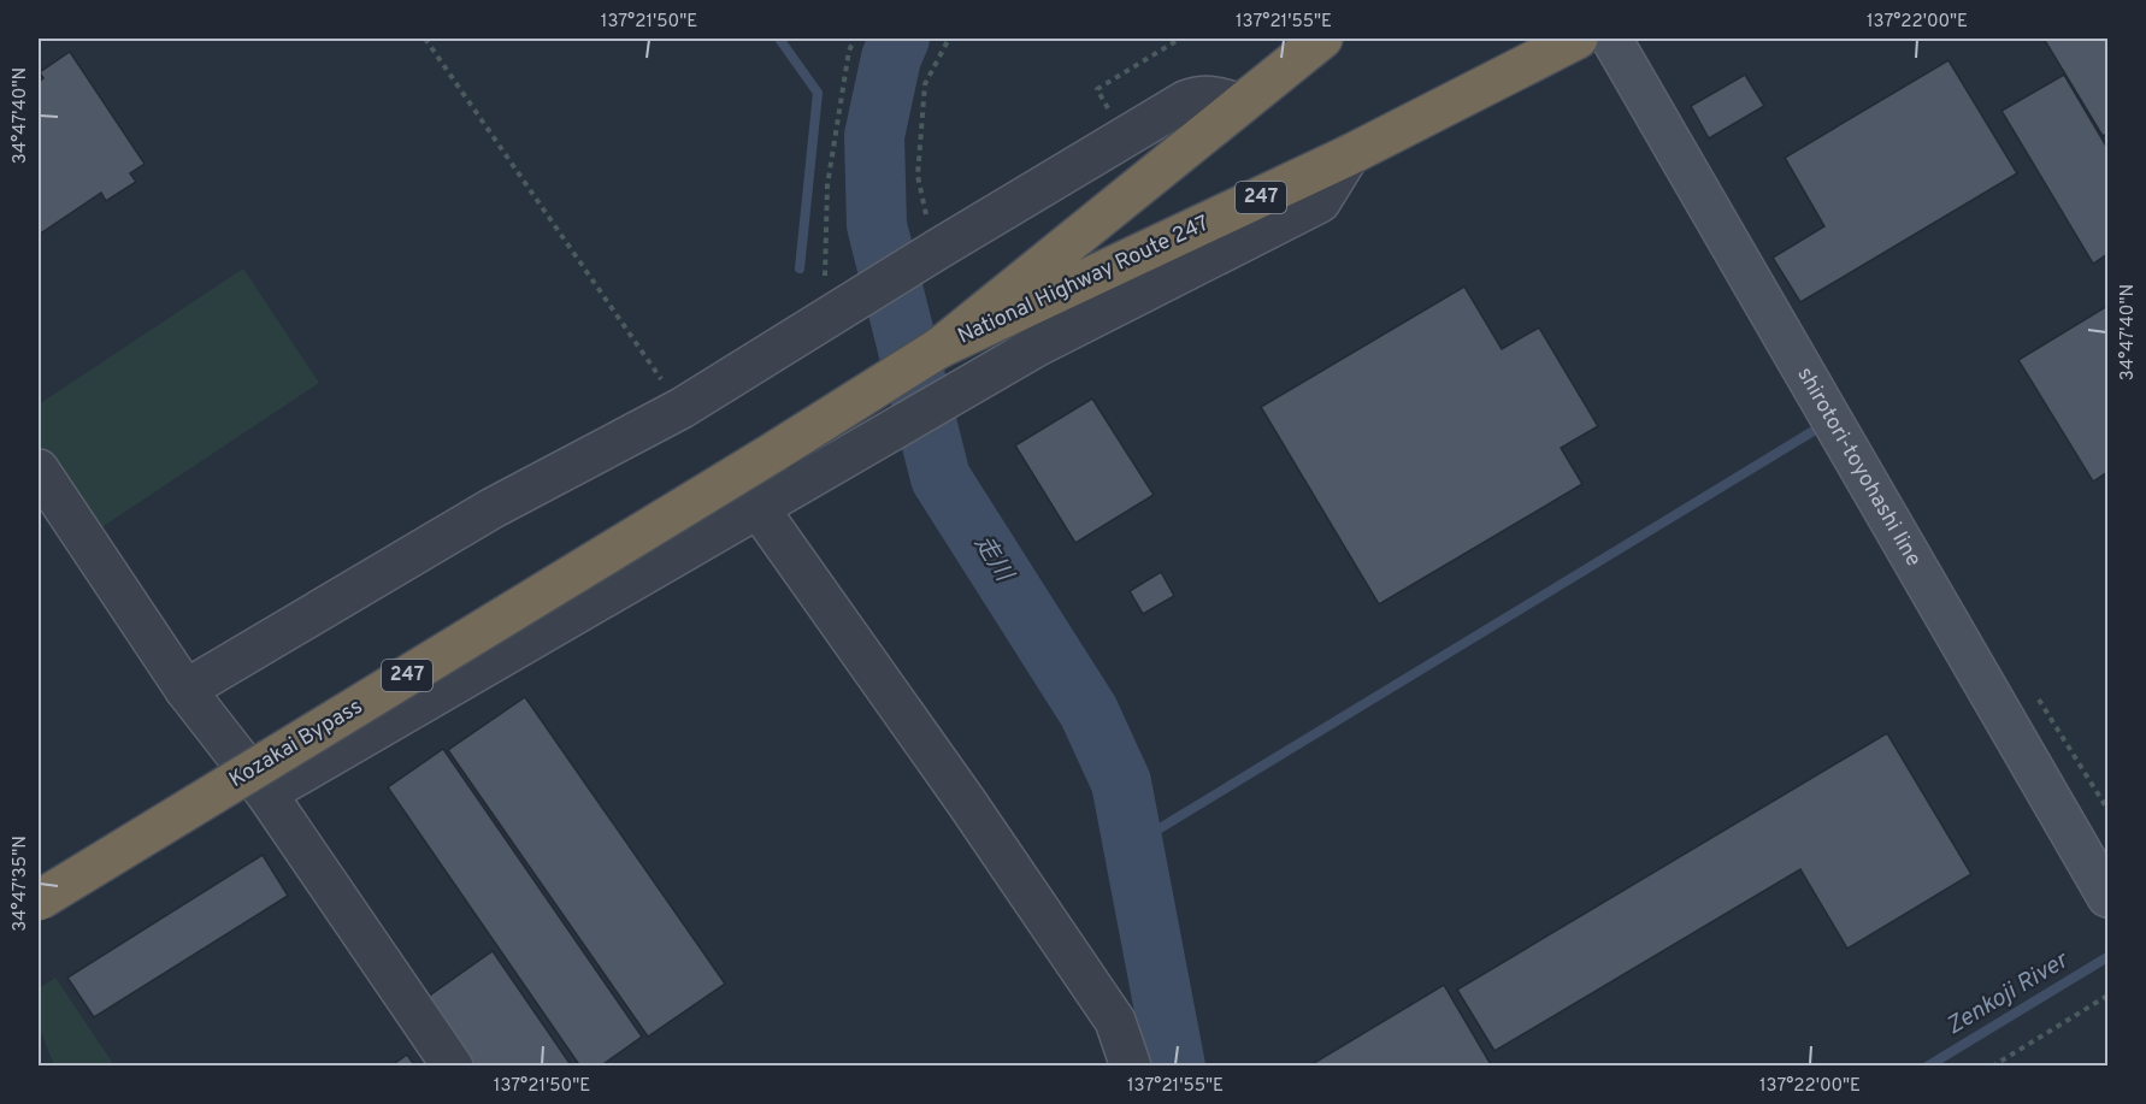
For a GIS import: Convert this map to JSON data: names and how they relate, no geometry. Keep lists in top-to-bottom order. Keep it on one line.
{"streets":{"highway":["247","National Highway Route 247","Kozakai Bypass"],"main road":["shirotori-toyohashi line"]},"crossings":[["National Highway Route 247","Kozakai Bypass"]],"water":["走川","Zenkoji River"],"coordinates":["137°21'50\"E","137°21'55\"E","137°22'00\"E","34°47'40\"N","34°47'35\"N"]}
